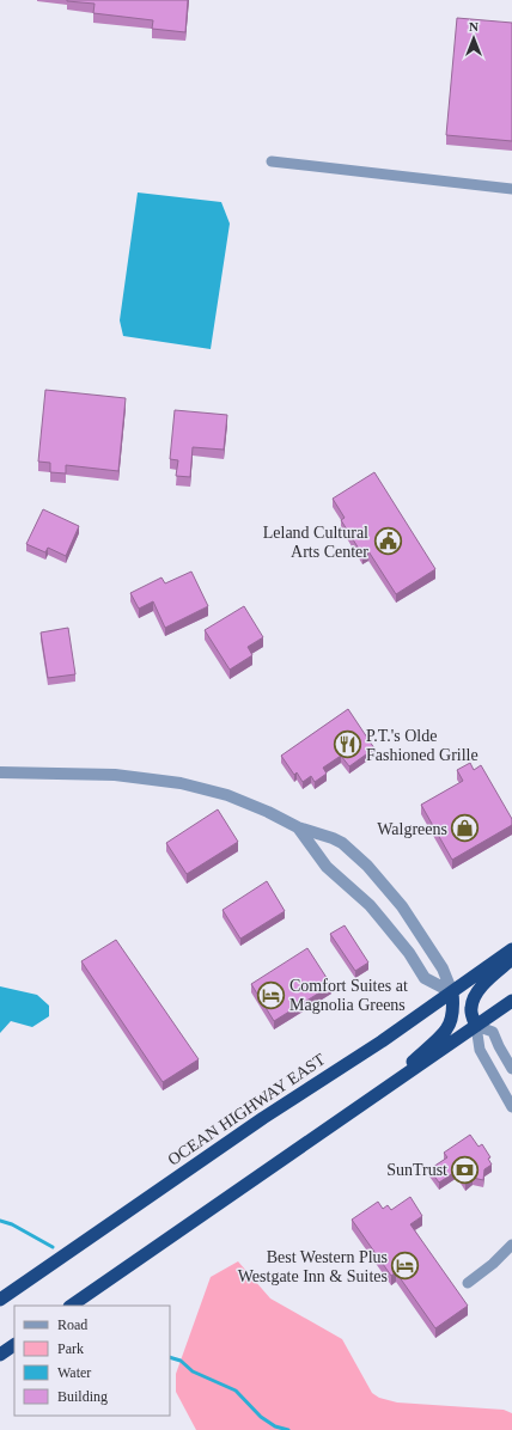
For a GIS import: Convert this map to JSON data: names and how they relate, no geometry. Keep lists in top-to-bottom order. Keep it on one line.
{"streets":{"highway":["OCEAN HIGHWAY EAST"]},"places":{"public building":["Leland Cultural Arts Center"],"restaurant":["P.T.'s Olde Fashioned Grille"],"shop":["Walgreens"],"hotel":["Comfort Suites at Magnolia Greens","Best Western Plus Westgate Inn & Suites"],"bank":["SunTrust"]},"legend":["Road","Park","Water","Building"],"north":"top"}
